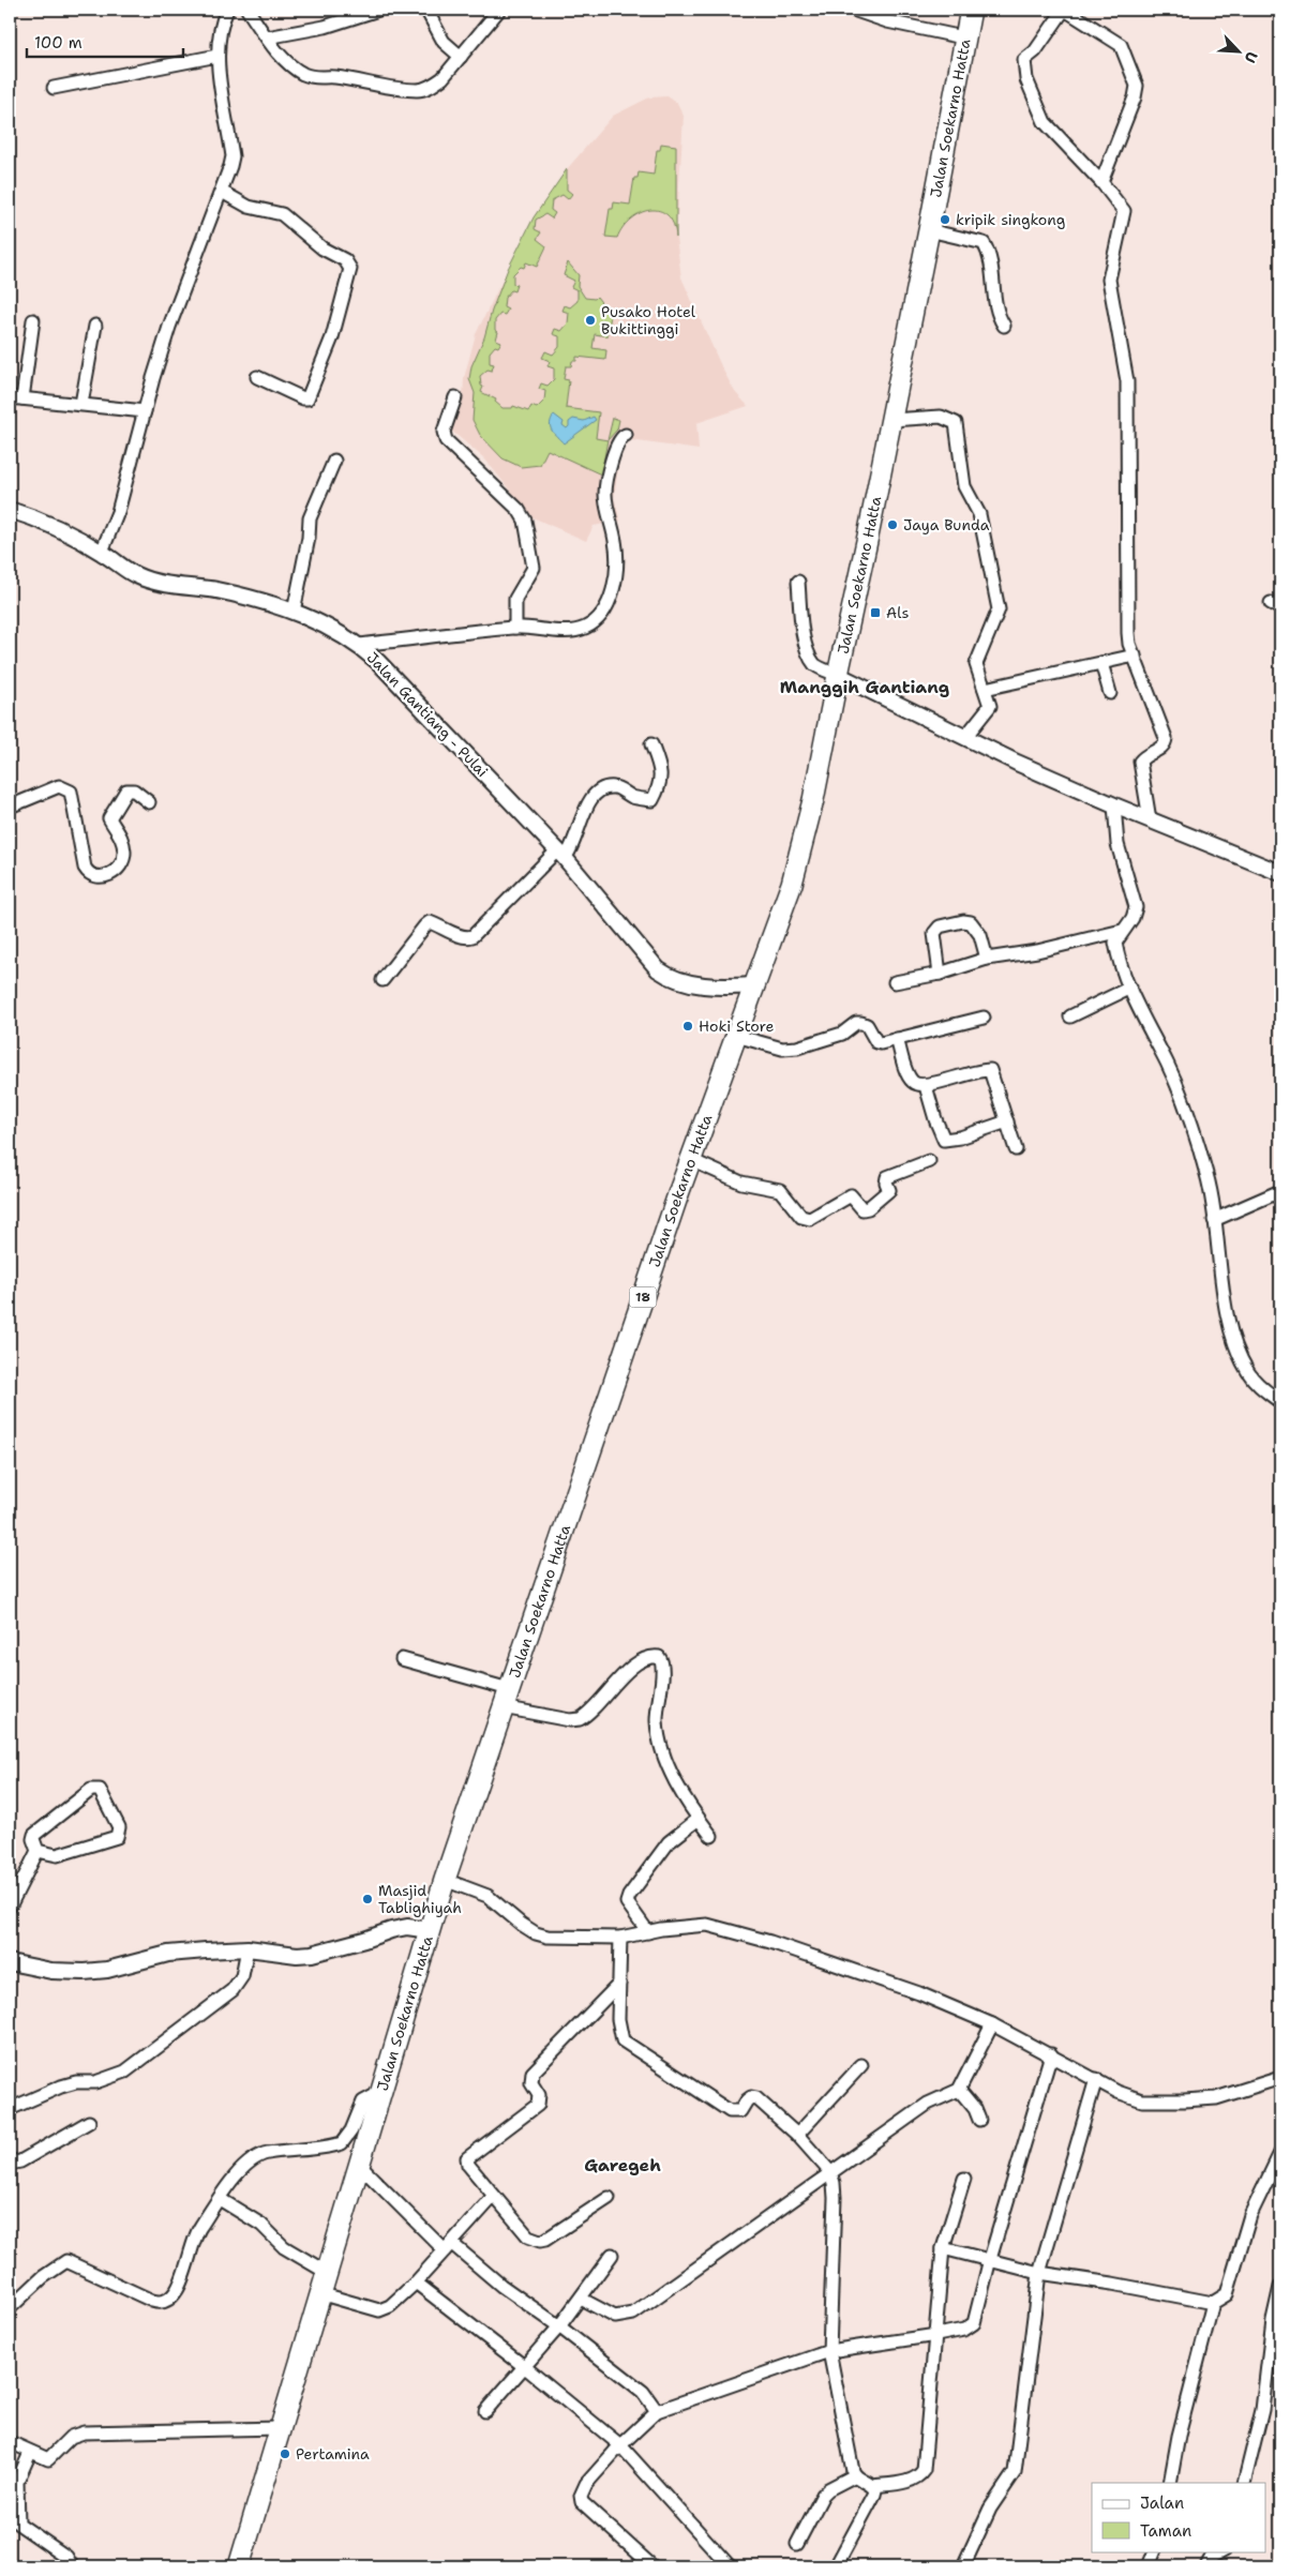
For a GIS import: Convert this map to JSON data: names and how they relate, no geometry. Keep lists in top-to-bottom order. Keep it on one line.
{"streets":{"highway":["Jalan Soekarno Hatta","18"],"street":["Jalan Gantiang - Pulai"]},"crossings":[["Jalan Soekarno Hatta","Jalan Gantiang - Pulai"]],"districts":["Manggih Gantiang","Garegeh"],"places":{"other":["kripik singkong","Pusako Hotel Bukittinggi","Jaya Bunda","Hoki Store","Masjid Tablighiyah","Pertamina"],"transit":["Als"]},"legend":["Jalan","Taman"],"scale_bar":"100 m","north":"bottom right"}
